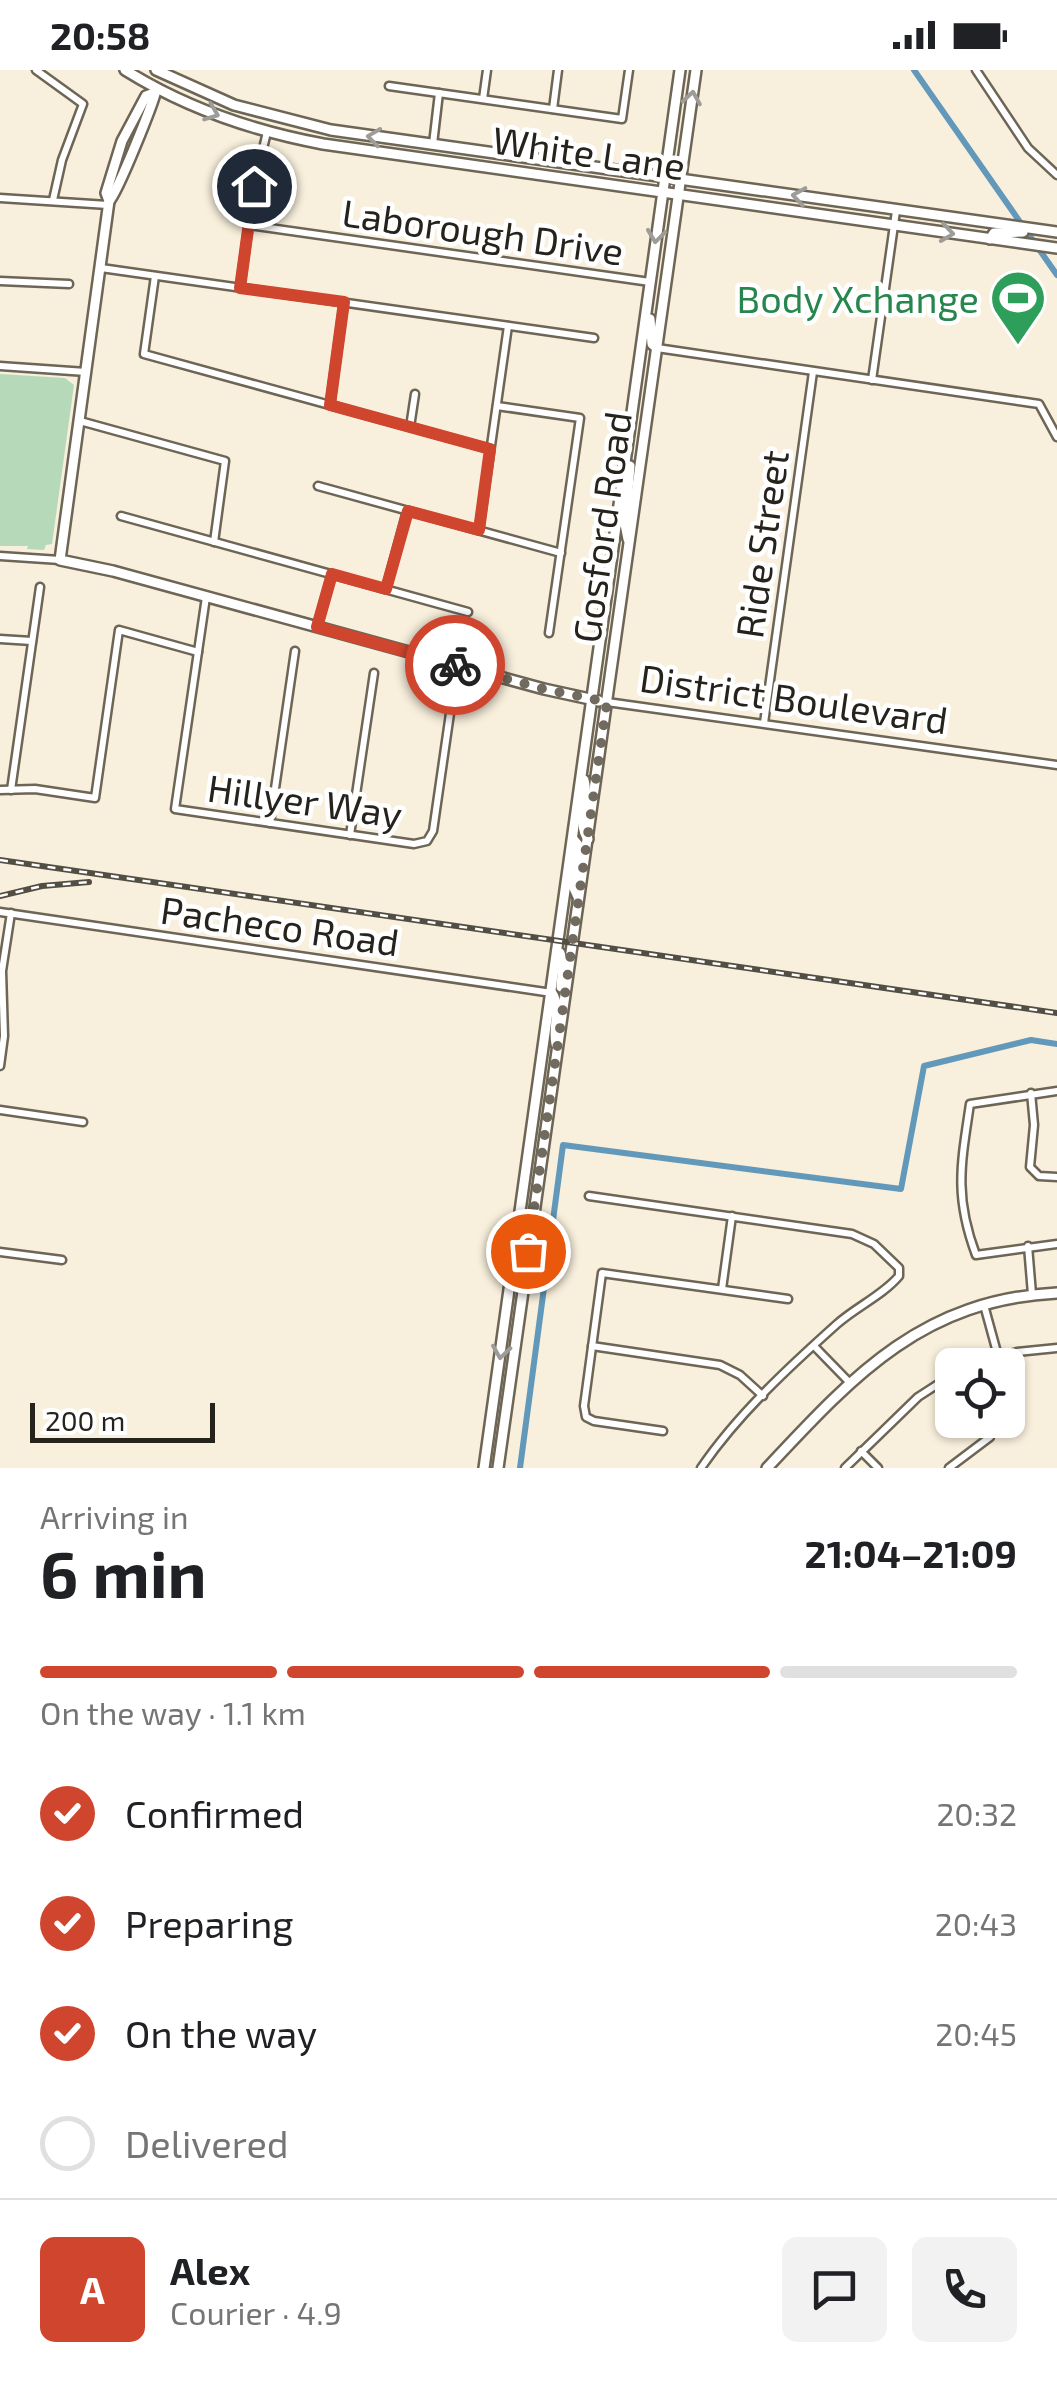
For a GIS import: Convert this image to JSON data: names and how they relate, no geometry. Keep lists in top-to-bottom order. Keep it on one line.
{"streets":{"main road":["White Lane","Gosford Road","District Boulevard"],"street":["Laborough Drive","Ride Street","Hillyer Way","Pacheco Road"]},"crossings":[["White Lane","Gosford Road"],["Laborough Drive","Gosford Road"],["Gosford Road","District Boulevard"],["Gosford Road","Pacheco Road"],["Ride Street","District Boulevard"],["District Boulevard","Hillyer Way"]],"places":{"sports":["Body Xchange"]},"scale_bar":"200 m","page":{"status":"20:58","scale":"200 m","heading":["6 min","Arriving in","21:04–21:09"],"panel":["Alex","Courier · 4.9"],"bar":"On the way · 1.1 km","list":[["Confirmed","20:32"],["Preparing","20:43"],["On the way","20:45"],"Delivered"],"round":"A"}}
